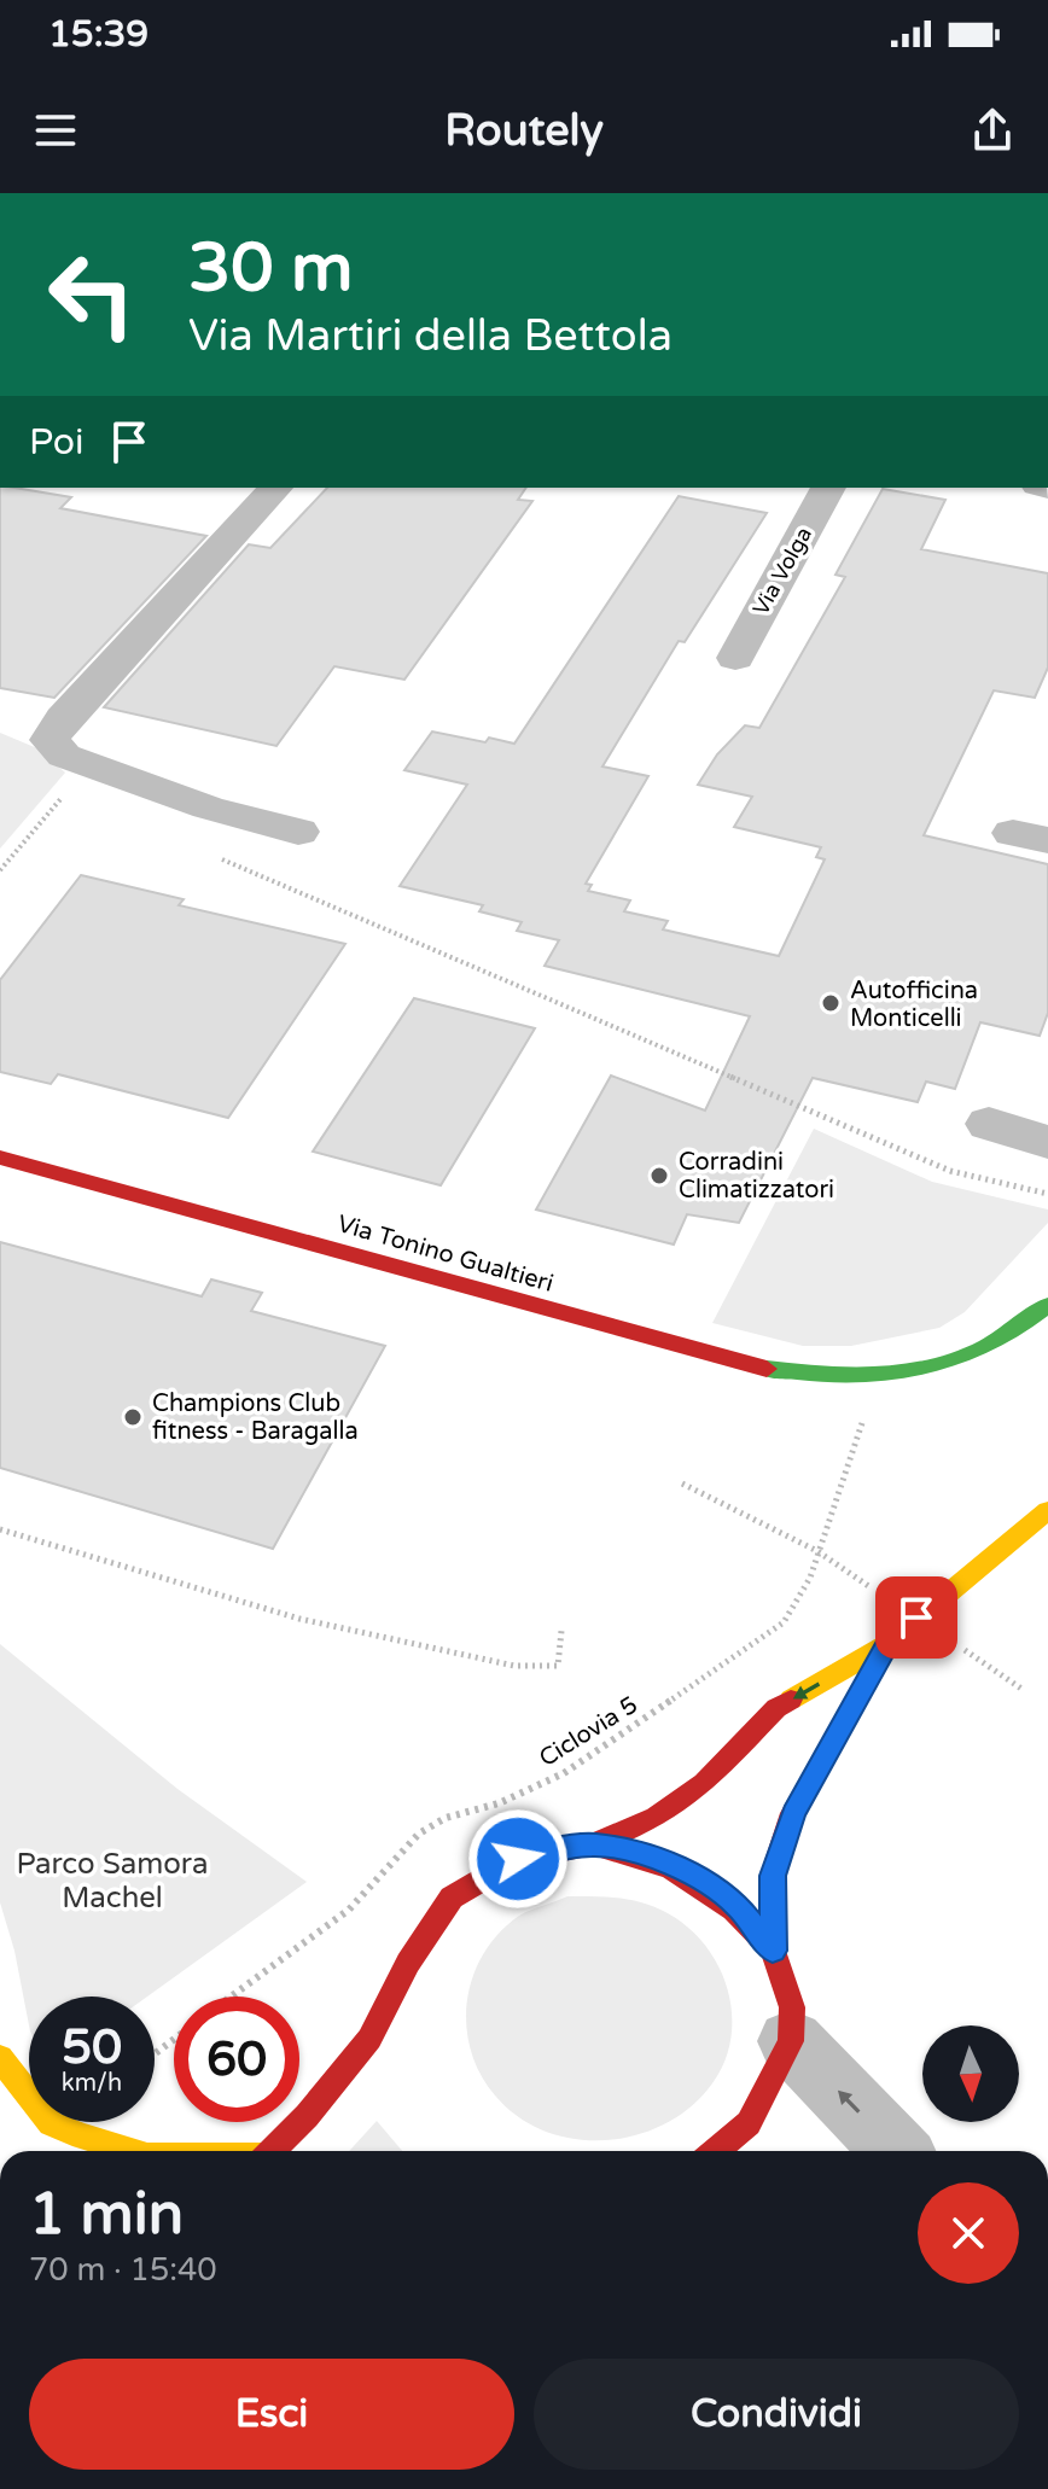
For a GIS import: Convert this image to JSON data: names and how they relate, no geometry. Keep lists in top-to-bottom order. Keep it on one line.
{"streets":{"main road":["Via Tonino Gualtieri"],"street":["Via Volga"],"path":["Ciclovia 5"]},"crossings":[["Via Tonino Gualtieri","Ciclovia 5"]],"parks":["Parco Samora Machel"],"places":["Autofficina Monticelli","Corradini Climatizzatori","Champions Club fitness - Baragalla"],"north":"bottom","page":{"status":"15:39","header":"Routely","turn":["30 m","Via Martiri della Bettola"],"then":"Poi","speed":"50 km/h","limit":"60","heading":["1 min","70 m · 15:40"],"buttons":["Esci","Condividi"]}}
